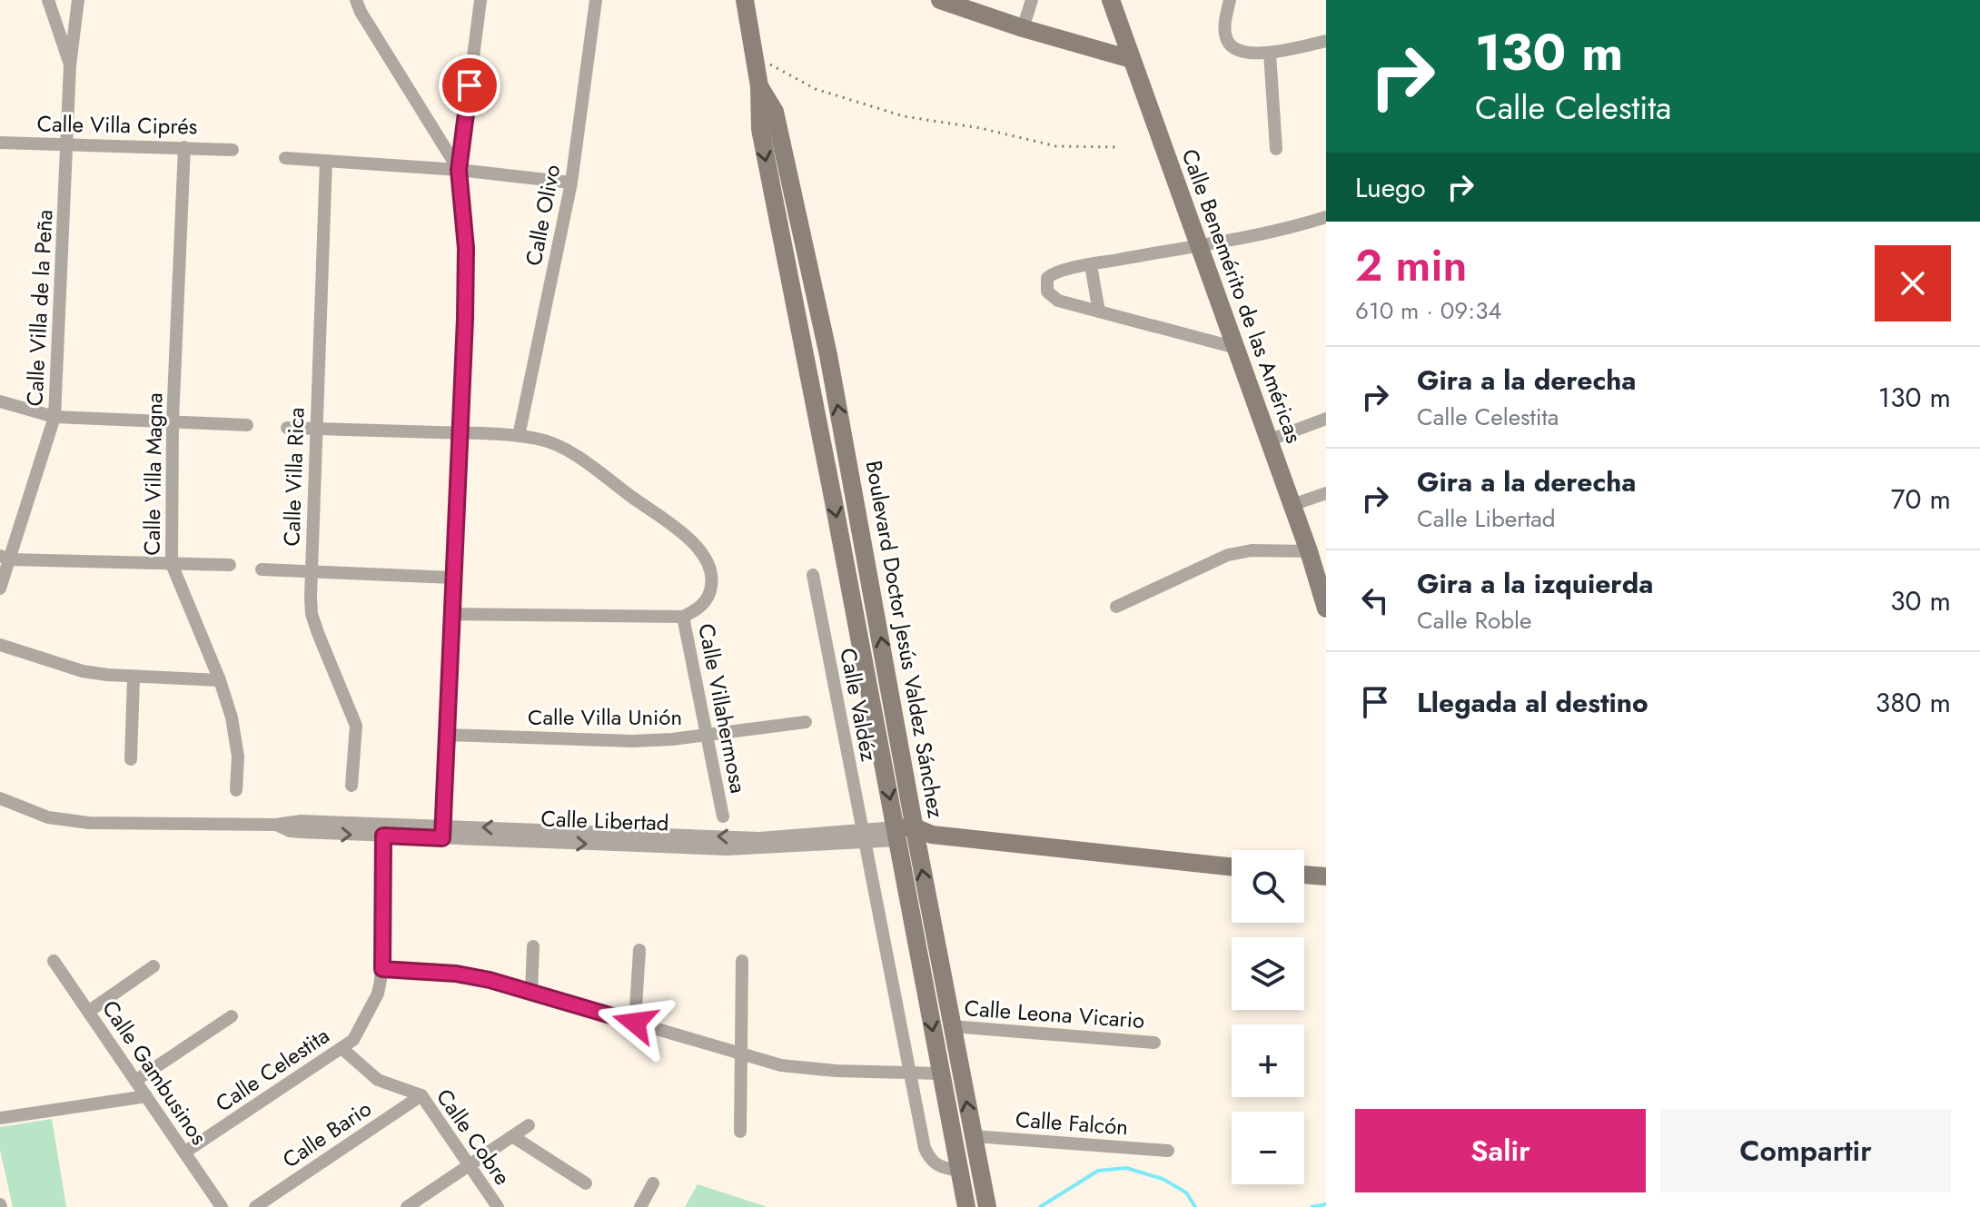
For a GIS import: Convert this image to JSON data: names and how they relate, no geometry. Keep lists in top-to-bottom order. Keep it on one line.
{"streets":{"main road":["Calle Benemérito de las Américas","Boulevard Doctor Jesús Valdez Sánchez","Calle Libertad"],"street":["Calle Villa Ciprés","Calle Olivo","Calle Villa de la Peña","Calle Villa Magna","Calle Villa Rica","Calle Valdéz","Calle Villahermosa","Calle Villa Unión","Calle Leona Vicario","Calle Celestita","Calle Gambusinos","Calle Falcón","Calle Bario","Calle Cobre"]},"crossings":[["Calle Villa Ciprés","Calle Villa de la Peña"],["Calle Villa Ciprés","Calle Villa Magna"],["Calle Olivo","Calle Villahermosa"],["Calle Villa Rica","Calle Villahermosa"],["Boulevard Doctor Jesús Valdez Sánchez","Calle Valdéz"],["Boulevard Doctor Jesús Valdez Sánchez","Calle Libertad"],["Boulevard Doctor Jesús Valdez Sánchez","Calle Leona Vicario"],["Boulevard Doctor Jesús Valdez Sánchez","Calle Falcón"],["Calle Valdéz","Calle Libertad"],["Calle Villahermosa","Calle Villa Unión"],["Calle Libertad","Calle Celestita"],["Calle Celestita","Calle Gambusinos"],["Calle Celestita","Calle Cobre"],["Calle Bario","Calle Cobre"]],"page":{"turn":["130 m","Calle Celestita"],"then":"Luego","heading":["2 min","610 m · 09:34"],"list":[{"name":"Gira a la derecha","note":"Calle Celestita","value":"130 m"},{"name":"Gira a la derecha","note":"Calle Libertad","value":"70 m"},{"name":"Gira a la izquierda","note":"Calle Roble","value":"30 m"},{"name":"Llegada al destino","value":"380 m"}],"map_buttons":["+","−"],"buttons":["Salir","Compartir"]}}
